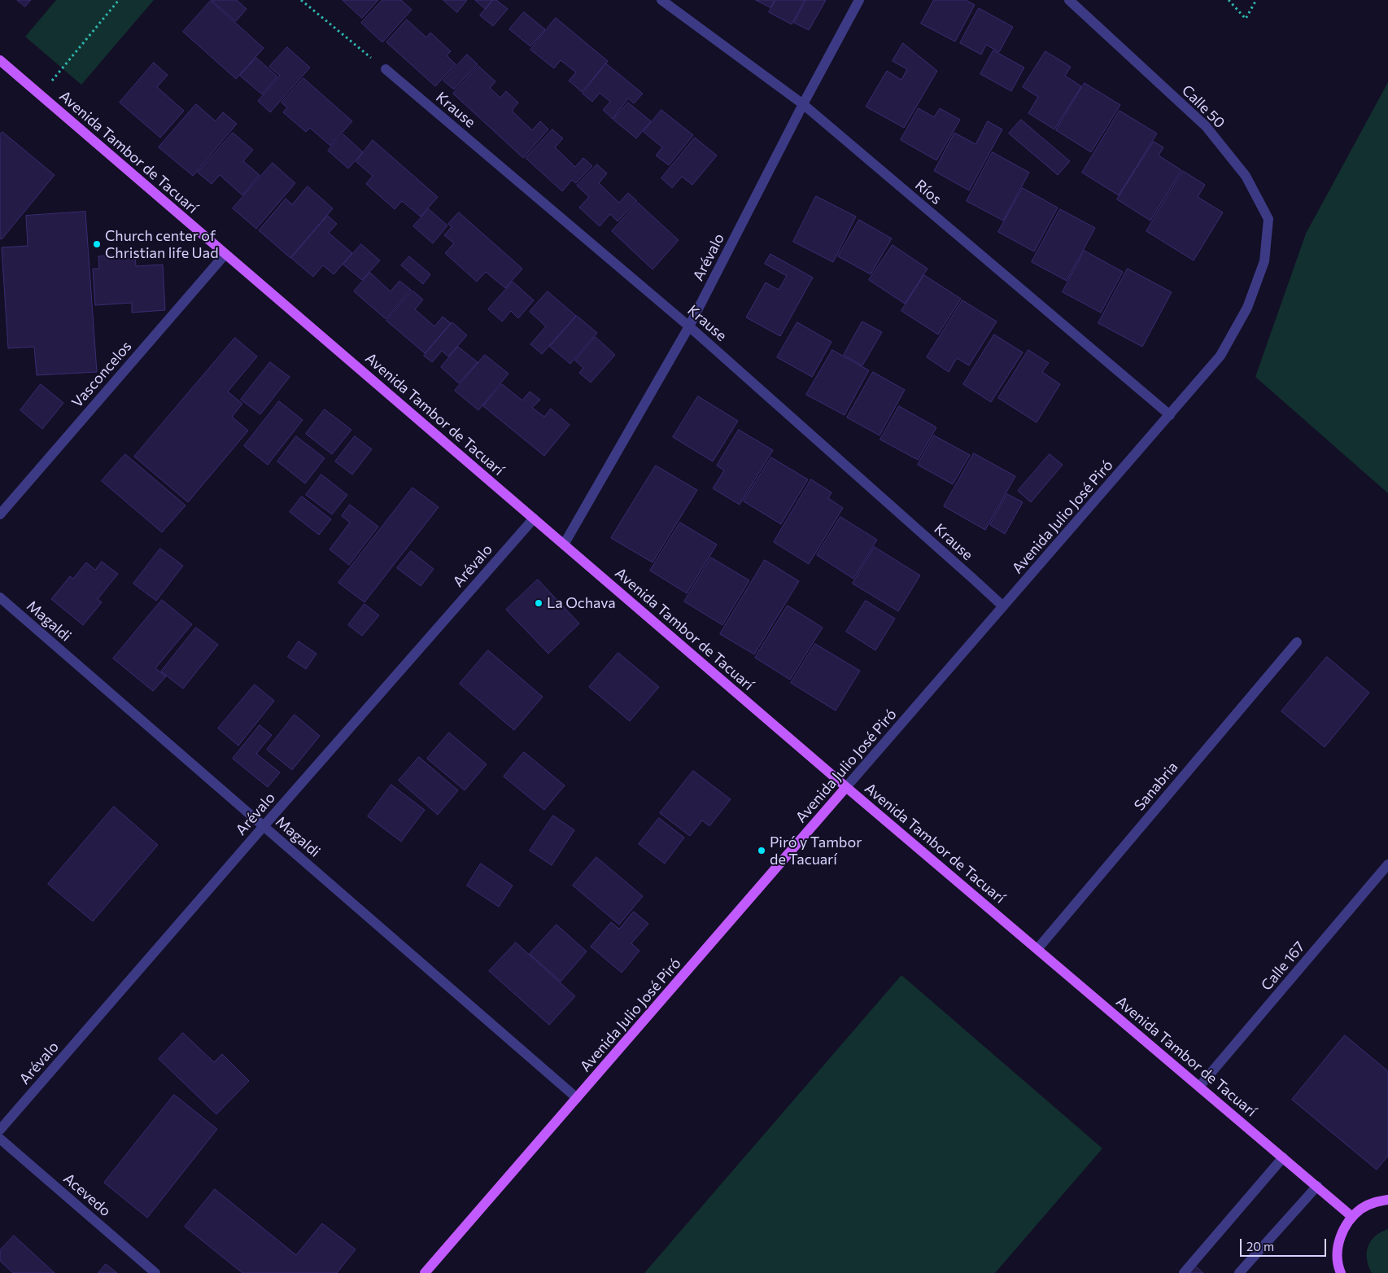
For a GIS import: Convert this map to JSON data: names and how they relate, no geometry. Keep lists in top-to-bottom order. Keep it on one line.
{"streets":{"main road":["Avenida Tambor de Tacuarí","Avenida Julio José Piró"],"street":["Calle 50","Krause","Ríos","Arévalo","Vasconcelos","Magaldi","Sanabria","Calle 167","Acevedo"]},"crossings":[["Calle 50","Avenida Julio José Piró"],["Krause","Arévalo"],["Krause","Avenida Julio José Piró"],["Avenida Tambor de Tacuarí","Arévalo"],["Avenida Tambor de Tacuarí","Vasconcelos"],["Avenida Tambor de Tacuarí","Avenida Julio José Piró"],["Avenida Tambor de Tacuarí","Sanabria"],["Avenida Tambor de Tacuarí","Calle 167"],["Ríos","Arévalo"],["Ríos","Avenida Julio José Piró"],["Arévalo","Magaldi"],["Avenida Julio José Piró","Magaldi"]],"places":["Church center of Christian life Uad","La Ochava","Piró y Tambor de Tacuarí"],"scale_bar":"20 m"}
